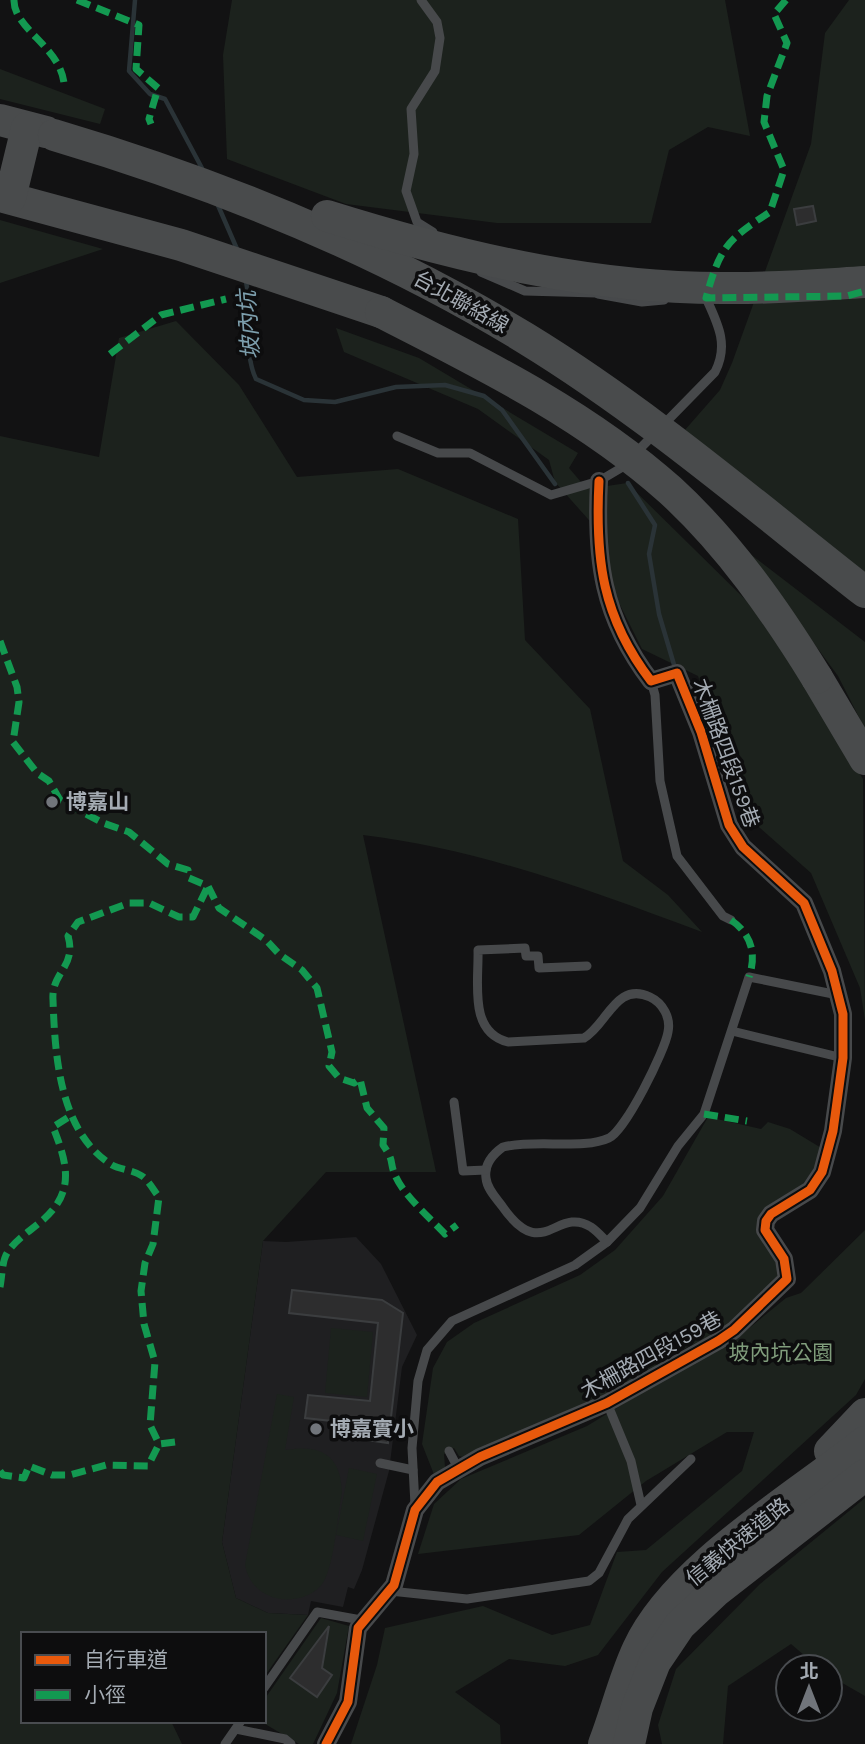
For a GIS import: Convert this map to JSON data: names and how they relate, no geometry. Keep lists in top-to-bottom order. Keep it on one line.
{"streets":{"highway":["台北聯絡線","信義快速道路"],"street":["木柵路四段159巷"]},"water":["坡內坑"],"parks":["坡內坑公園"],"places":["博嘉山","博嘉實小"],"legend":["自行車道","小徑"],"north":"top"}
